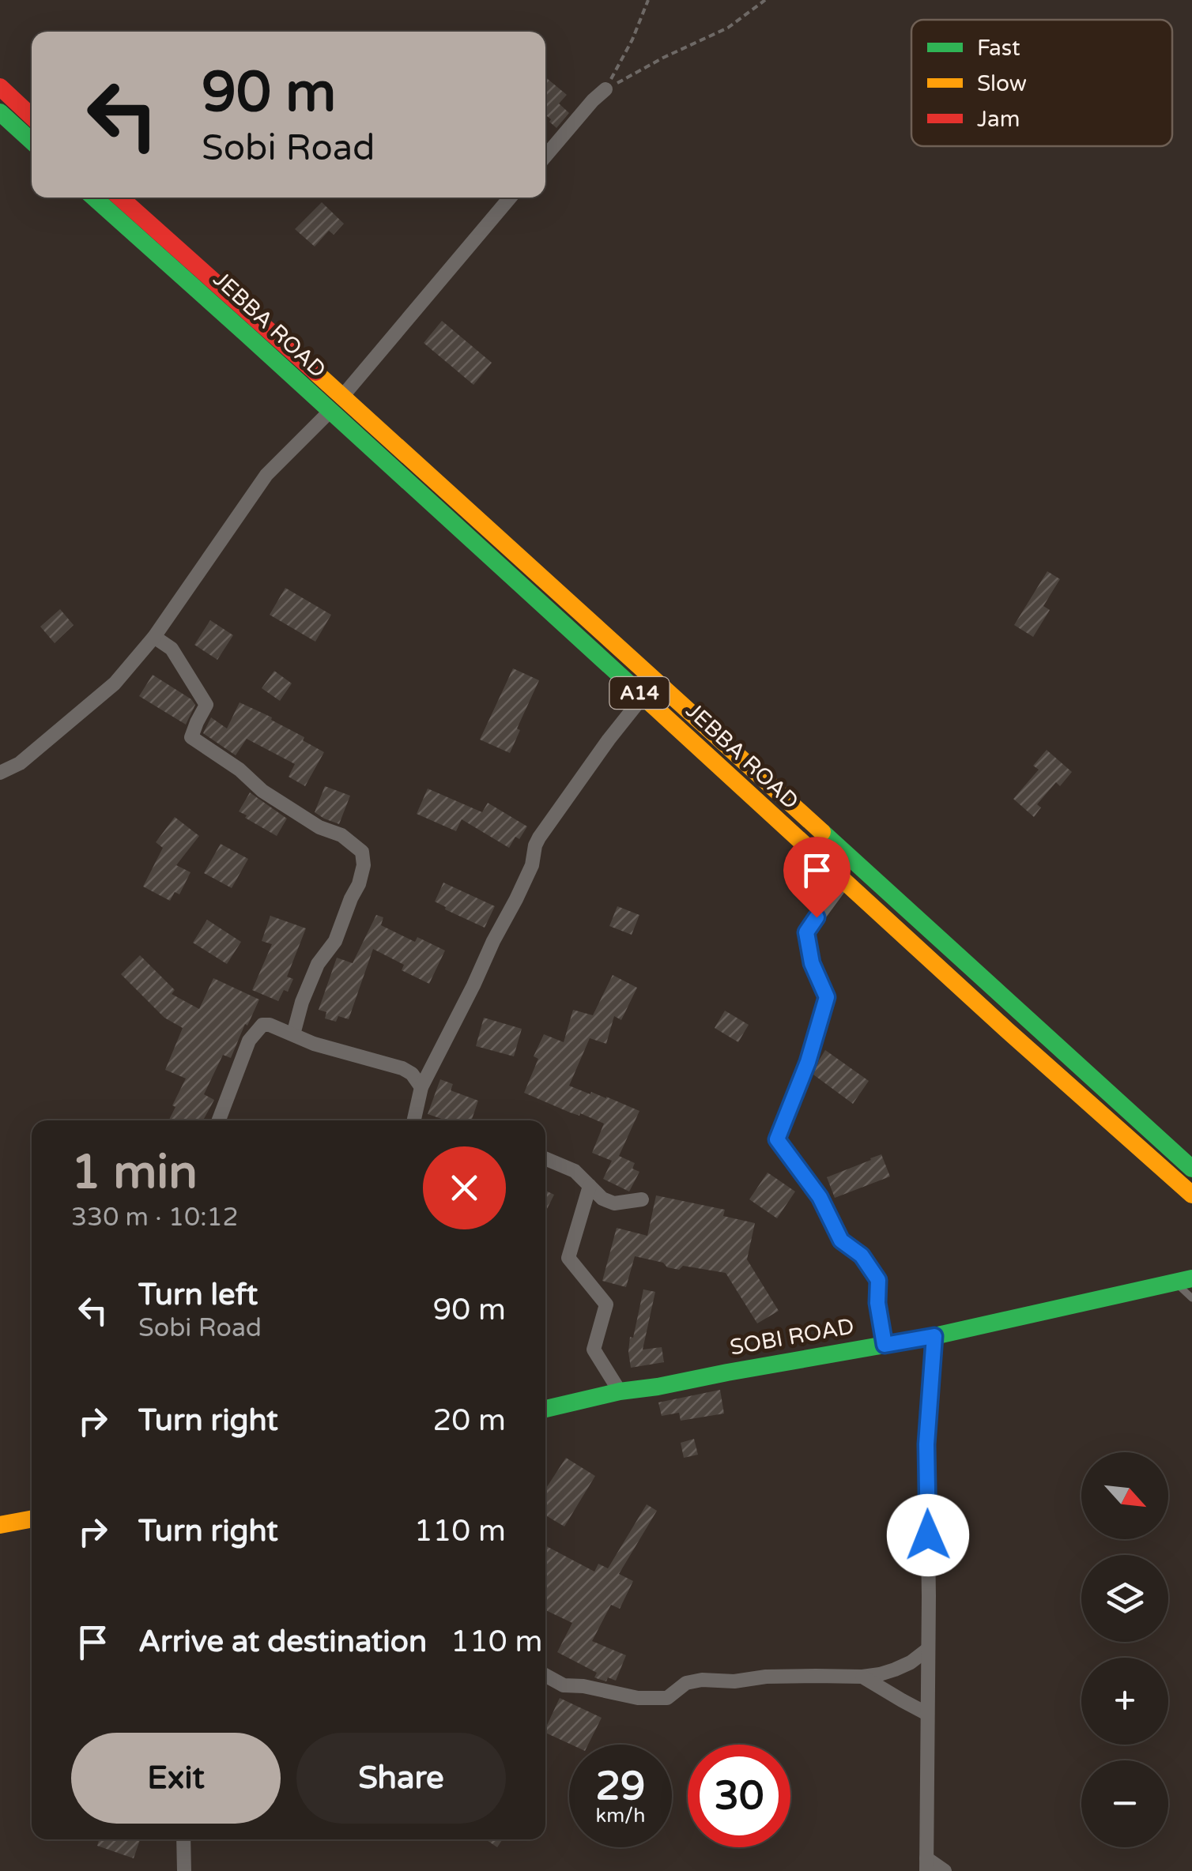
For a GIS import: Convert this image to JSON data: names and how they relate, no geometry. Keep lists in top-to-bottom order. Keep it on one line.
{"streets":{"highway":["JEBBA ROAD","A14","SOBI ROAD"]},"crossings":[["JEBBA ROAD","A14"]],"legend":["Fast","Slow","Jam"],"north":"bottom right","page":{"turn":["90 m","Sobi Road"],"heading":["1 min","330 m · 10:12"],"list":[{"name":"Turn left","note":"Sobi Road","value":"90 m"},{"name":"Turn right","value":"20 m"},{"name":"Turn right","value":"110 m"},{"name":"Arrive at destination","value":"110 m"}],"map_buttons":["+","−"],"buttons":["Exit","Share"],"speed":"29 km/h","limit":"30"}}
